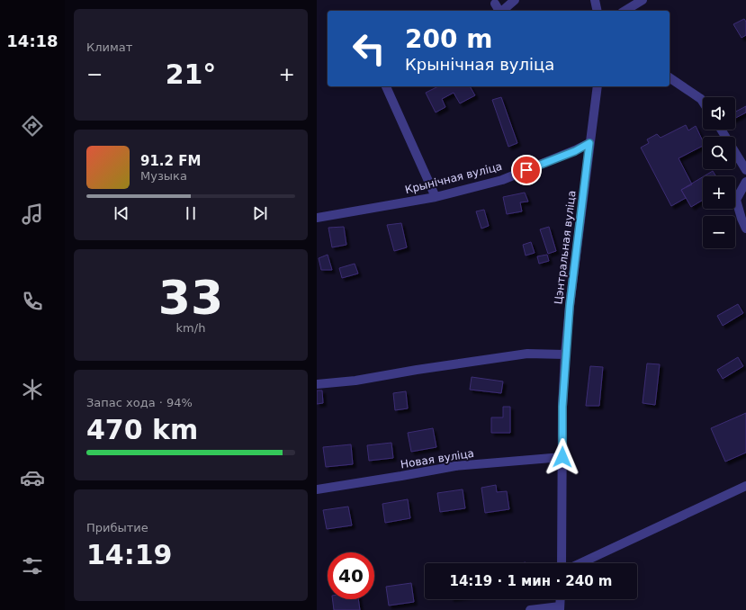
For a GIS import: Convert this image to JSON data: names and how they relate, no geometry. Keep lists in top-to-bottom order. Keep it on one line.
{"streets":{"street":["Крынічная вуліца","Цэнтральная вуліца","Новая вуліца"]},"crossings":[["Крынічная вуліца","Цэнтральная вуліца"],["Цэнтральная вуліца","Новая вуліца"]],"page":{"tabs":"14:18","tile":["Климат",["33","km/h"],["Запас хода · 94%","470 km"],["Прибытие","14:19"]],"turn":["200 m","Крынічная вуліца"],"heat":["−","21°","+"],"map_buttons":["+","−"],"song":["91.2 FM","Музыка"],"limit":"40","trip":"14:19 · 1 мин · 240 m"}}
